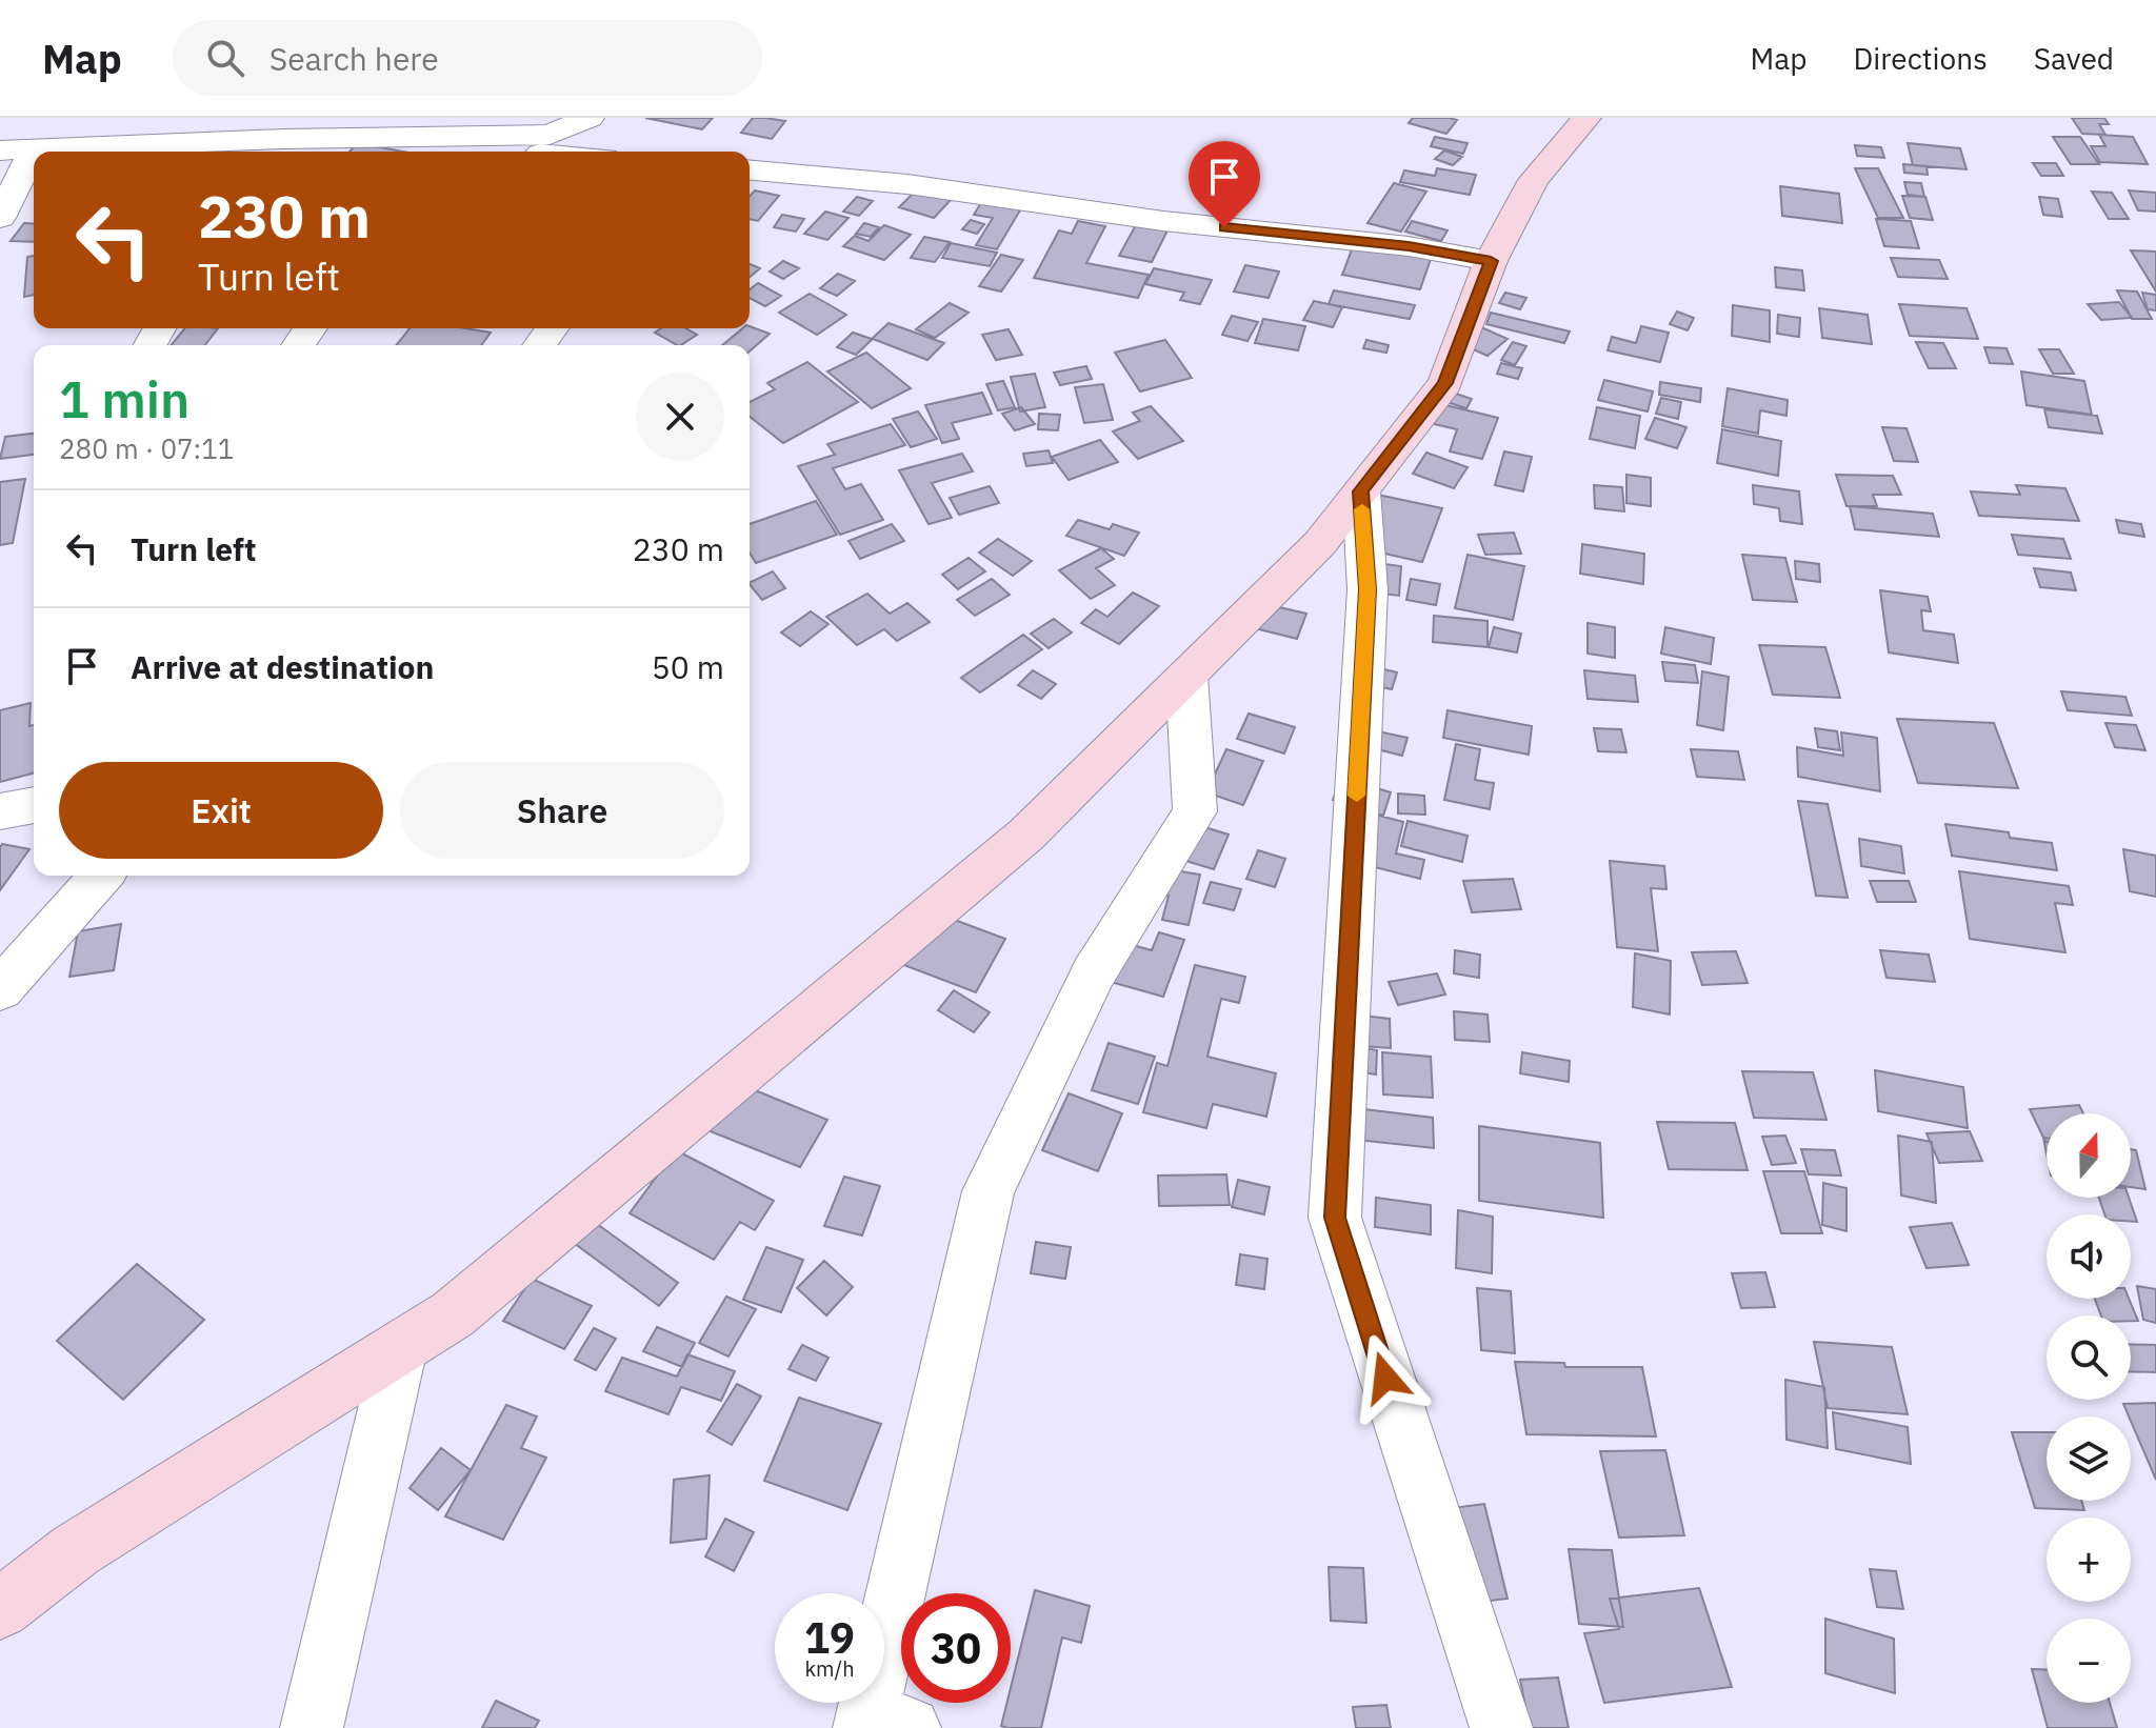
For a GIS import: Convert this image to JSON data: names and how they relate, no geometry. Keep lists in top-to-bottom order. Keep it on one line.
{"north":"top","page":{"header":"Map","search":"Search here","nav":["Map","Directions","Saved"],"turn":["230 m","Turn left"],"heading":["1 min","280 m · 07:11"],"list":[{"name":"Turn left","value":"230 m"},{"name":"Arrive at destination","value":"50 m"}],"buttons":["Exit","Share"],"map_buttons":["+","−"],"speed":"19 km/h","limit":"30"}}
